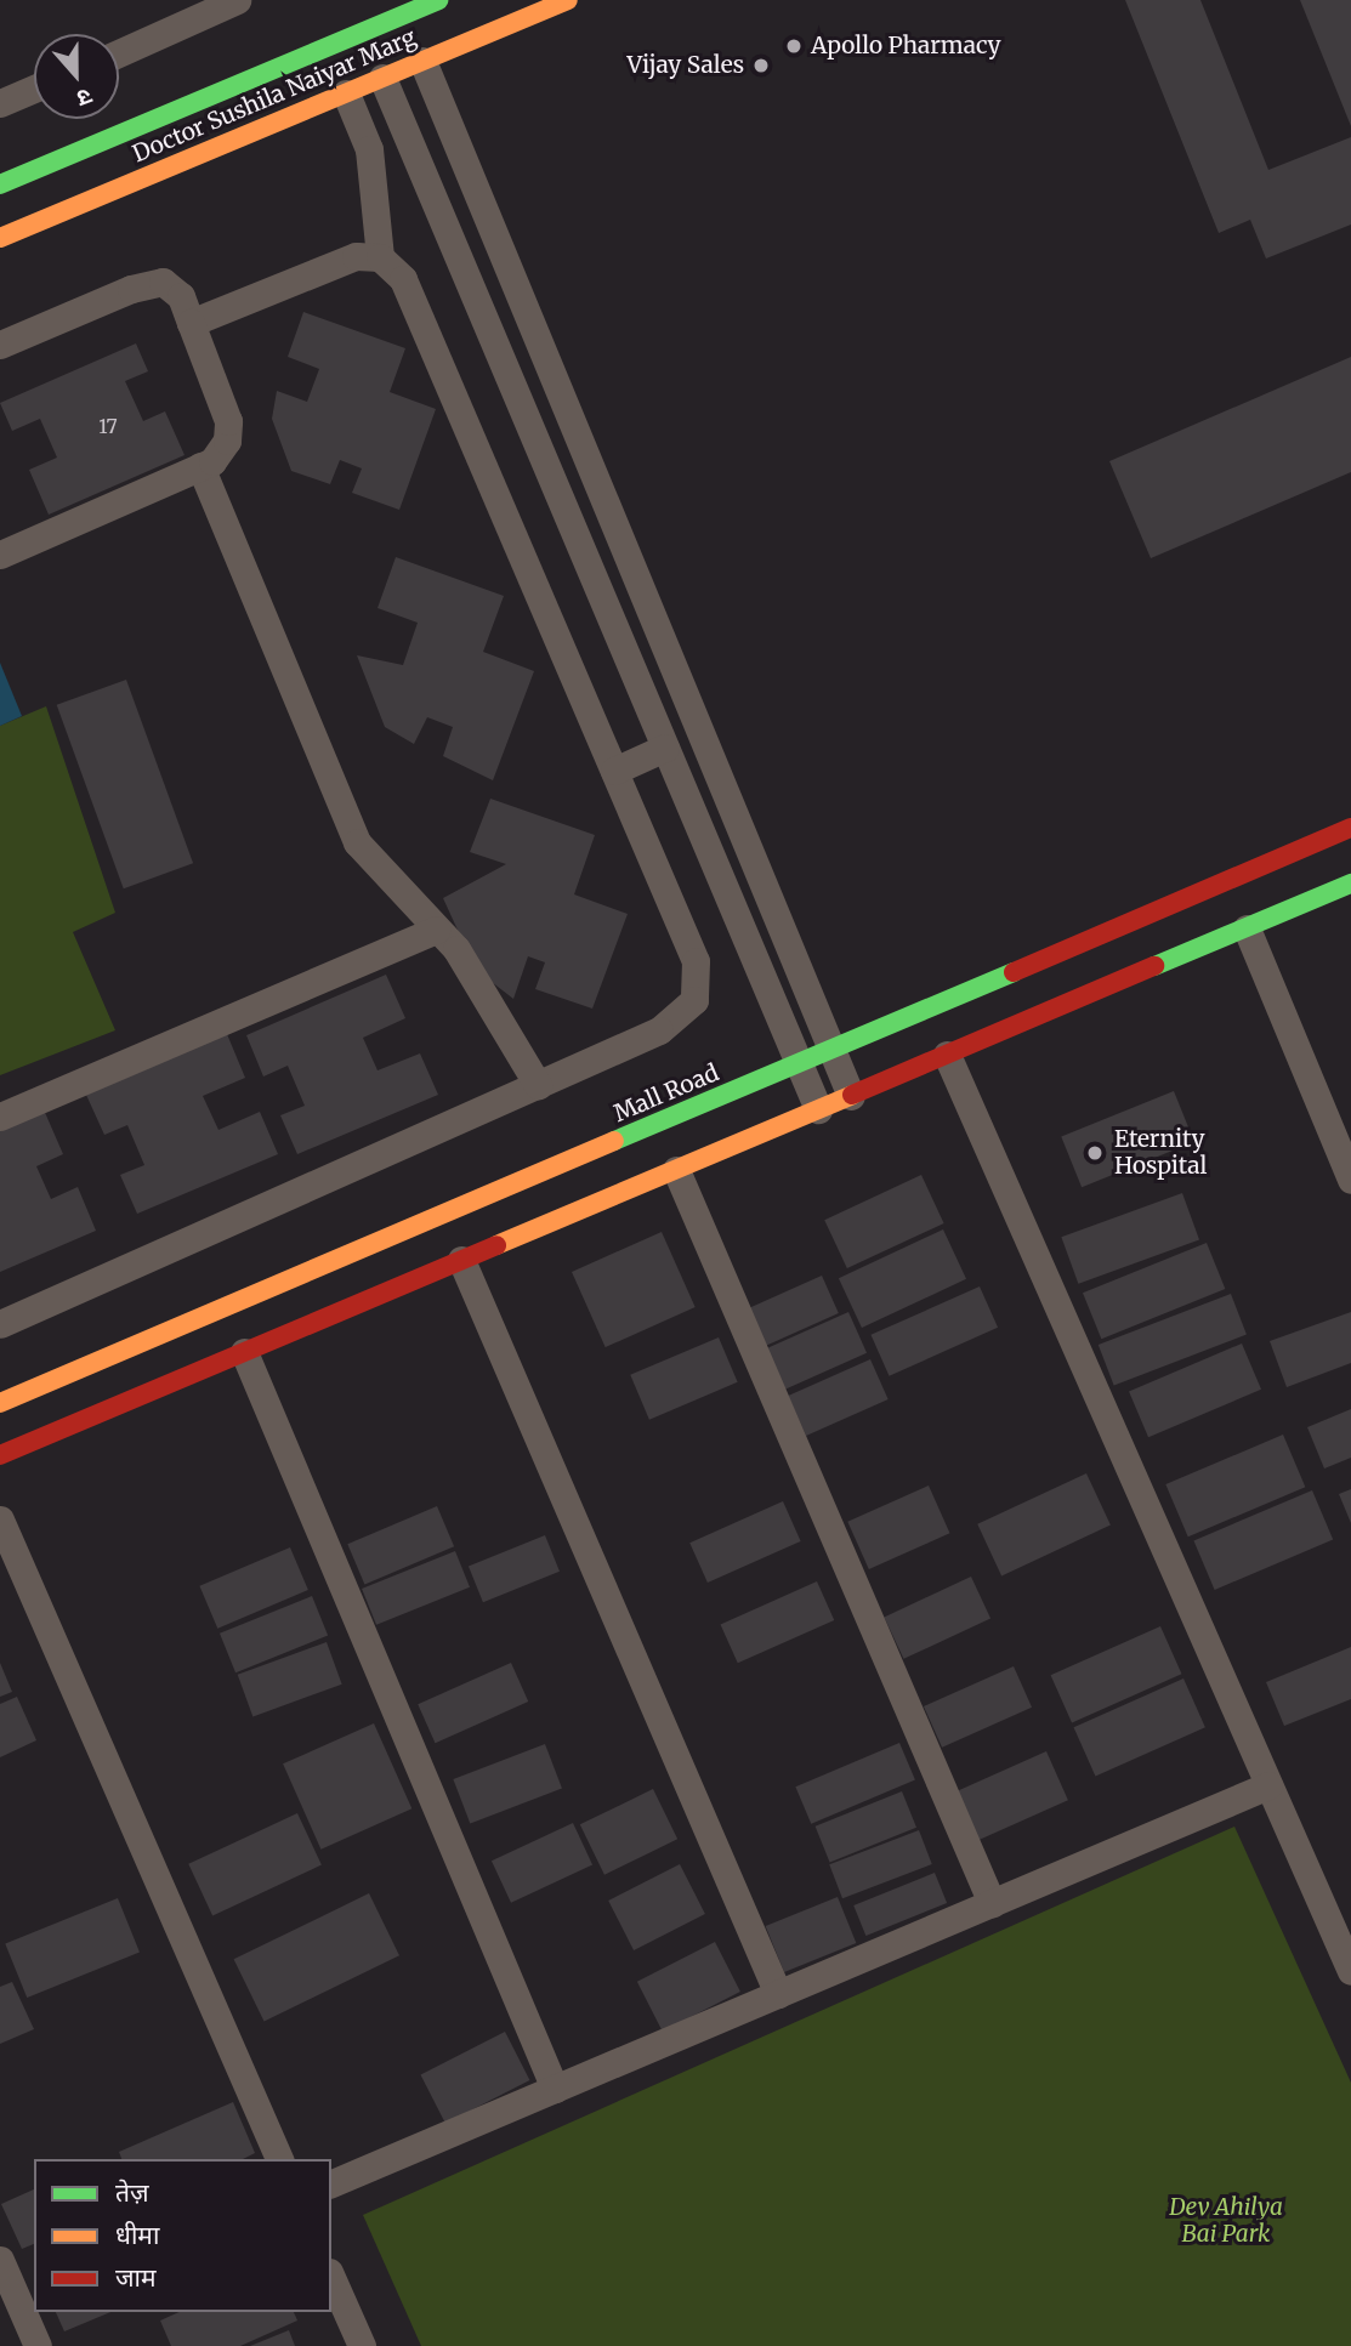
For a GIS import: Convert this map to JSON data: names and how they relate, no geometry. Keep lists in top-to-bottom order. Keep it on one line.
{"streets":{"street":["Doctor Sushila Naiyar Marg","Mall Road"]},"parks":["Dev Ahilya Bai Park"],"places":["Apollo Pharmacy","Vijay Sales","Eternity Hospital"],"house_numbers":["17"],"legend":["तेज़","धीमा","जाम"],"north":"bottom"}
